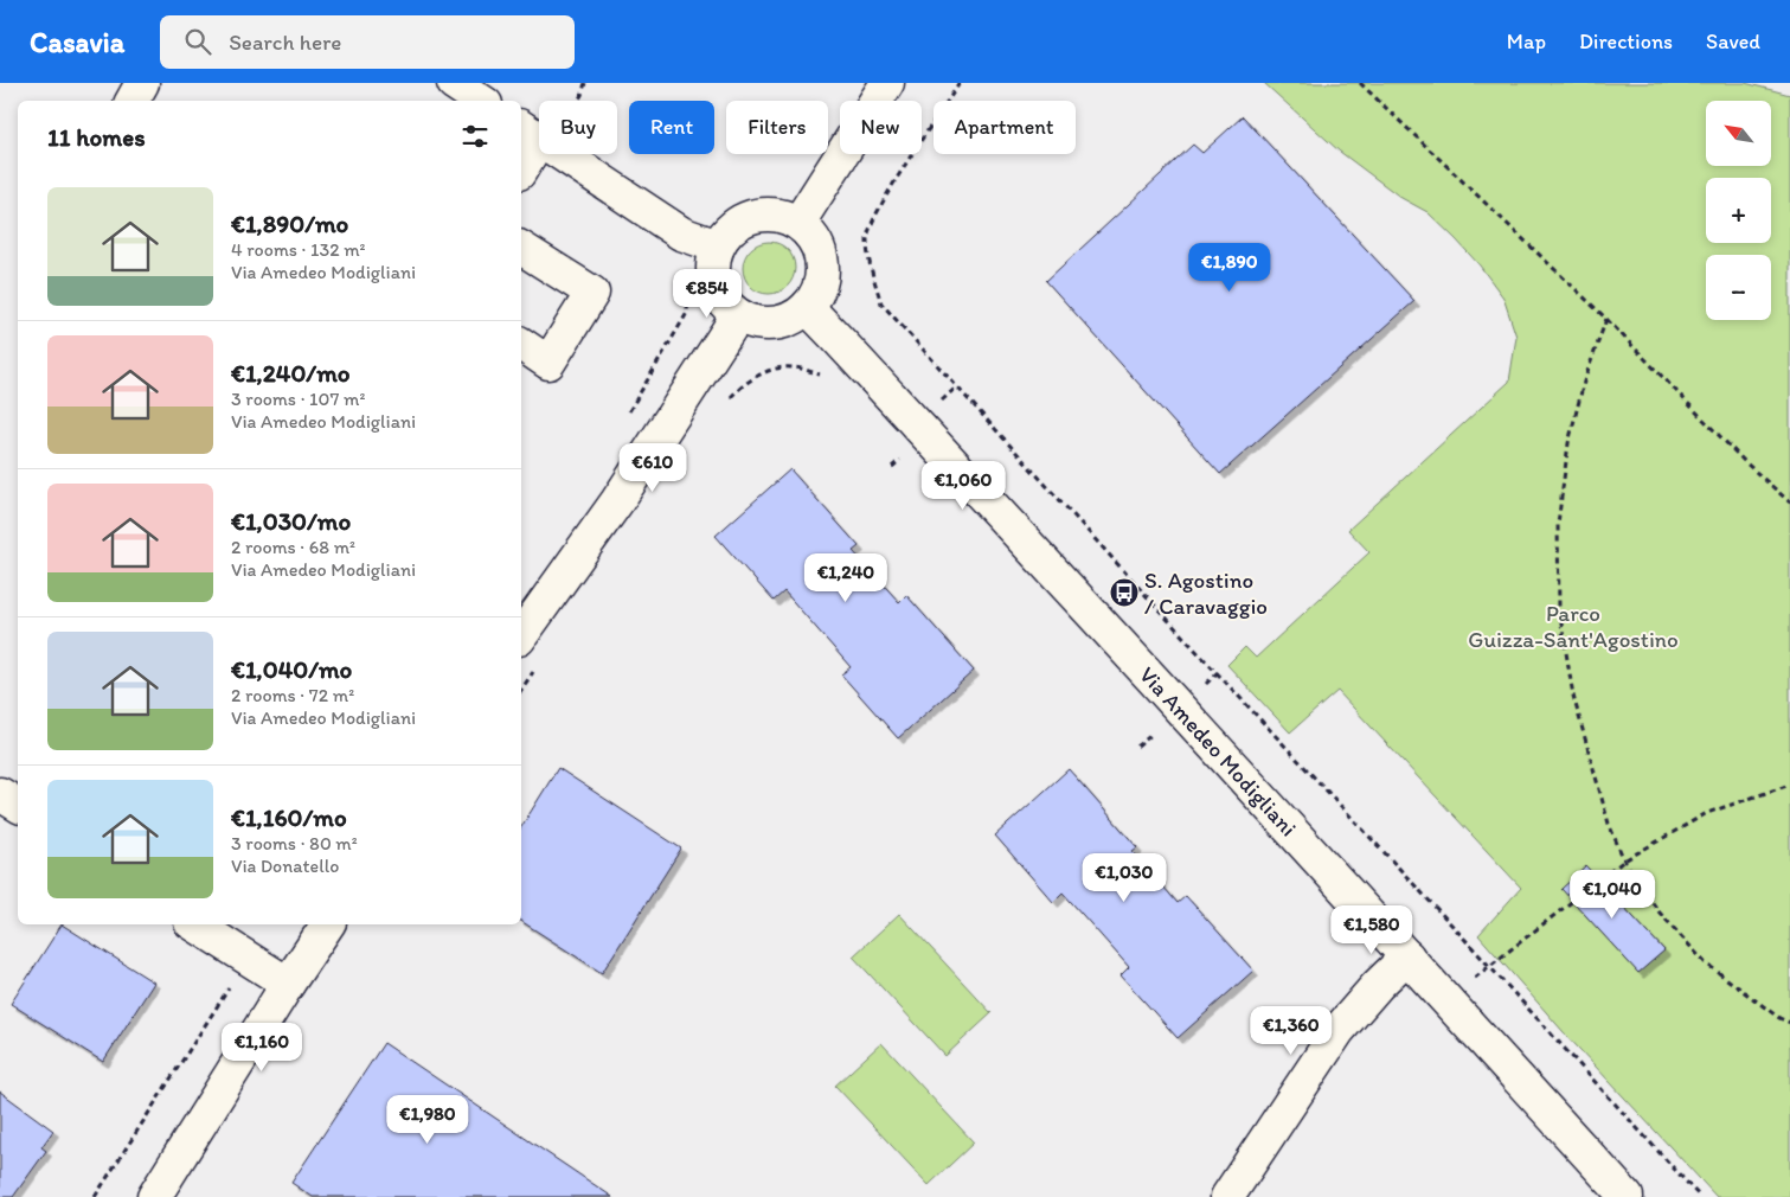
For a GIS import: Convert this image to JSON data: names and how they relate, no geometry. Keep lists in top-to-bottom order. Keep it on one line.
{"streets":{"street":["Via Amedeo Modigliani"]},"parks":["Parco Guizza-Sant'Agostino"],"places":{"bus stop":["S. Agostino / Caravaggio"]},"north":"top left","page":{"header":"Casavia","search":"Search here","nav":["Map","Directions","Saved"],"map_buttons":["+","−"],"chip":["Buy","Rent","Filters","New","Apartment"],"heading":"11 homes","list":[{"name":"€1,890/mo","note":"4 rooms · 132 m² · Via Amedeo Modigliani"},{"name":"€1,240/mo","note":"3 rooms · 107 m² · Via Amedeo Modigliani"},{"name":"€1,030/mo","note":"2 rooms · 68 m² · Via Amedeo Modigliani"},{"name":"€1,040/mo","note":"2 rooms · 72 m² · Via Amedeo Modigliani"},{"name":"€1,160/mo","note":"3 rooms · 80 m² · Via Donatello"}],"price":["€1,890","€854","€610","€1,060","€1,240","€1,030","€1,040","€1,580","€1,360","€1,160","€1,980"]}}
